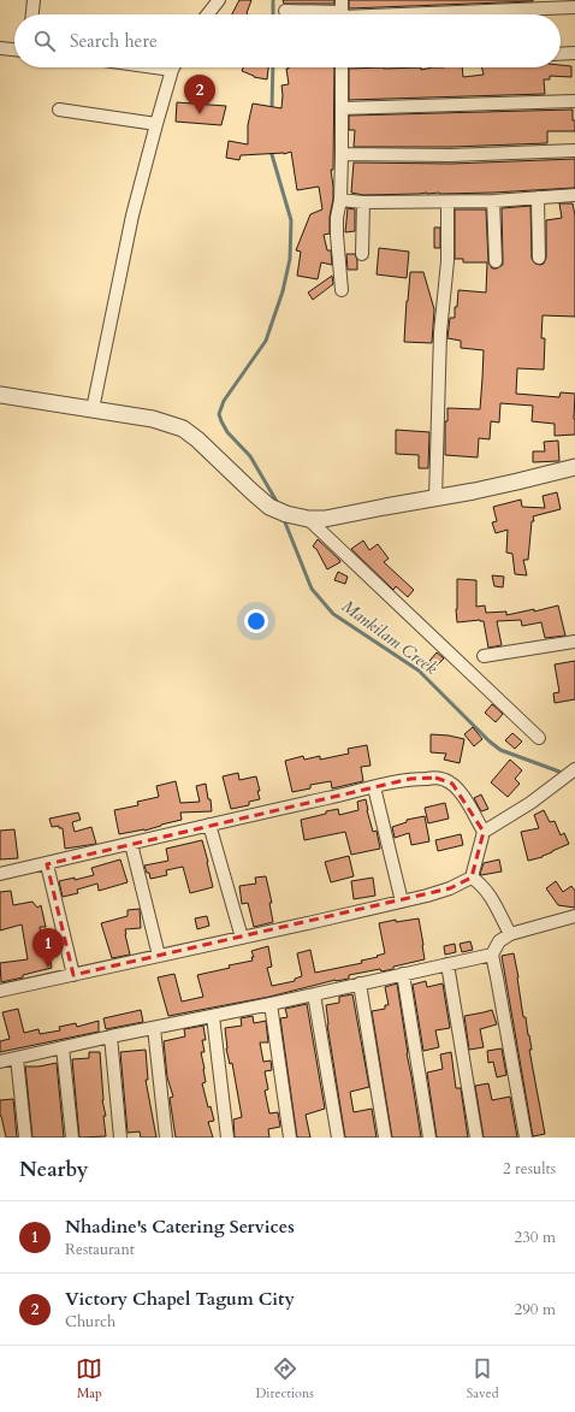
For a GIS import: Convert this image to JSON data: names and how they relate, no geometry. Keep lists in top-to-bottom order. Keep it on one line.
{"water":["Mankilam Creek"],"page":{"search":"Search here","pins":["2","1"],"heading":["Nearby","2 results"],"list":[{"mark":"1","name":"Nhadine's Catering Services","note":"Restaurant","value":"230 m"},{"mark":"2","name":"Victory Chapel Tagum City","note":"Church","value":"290 m"}],"nav":["Map","Directions","Saved"]}}
